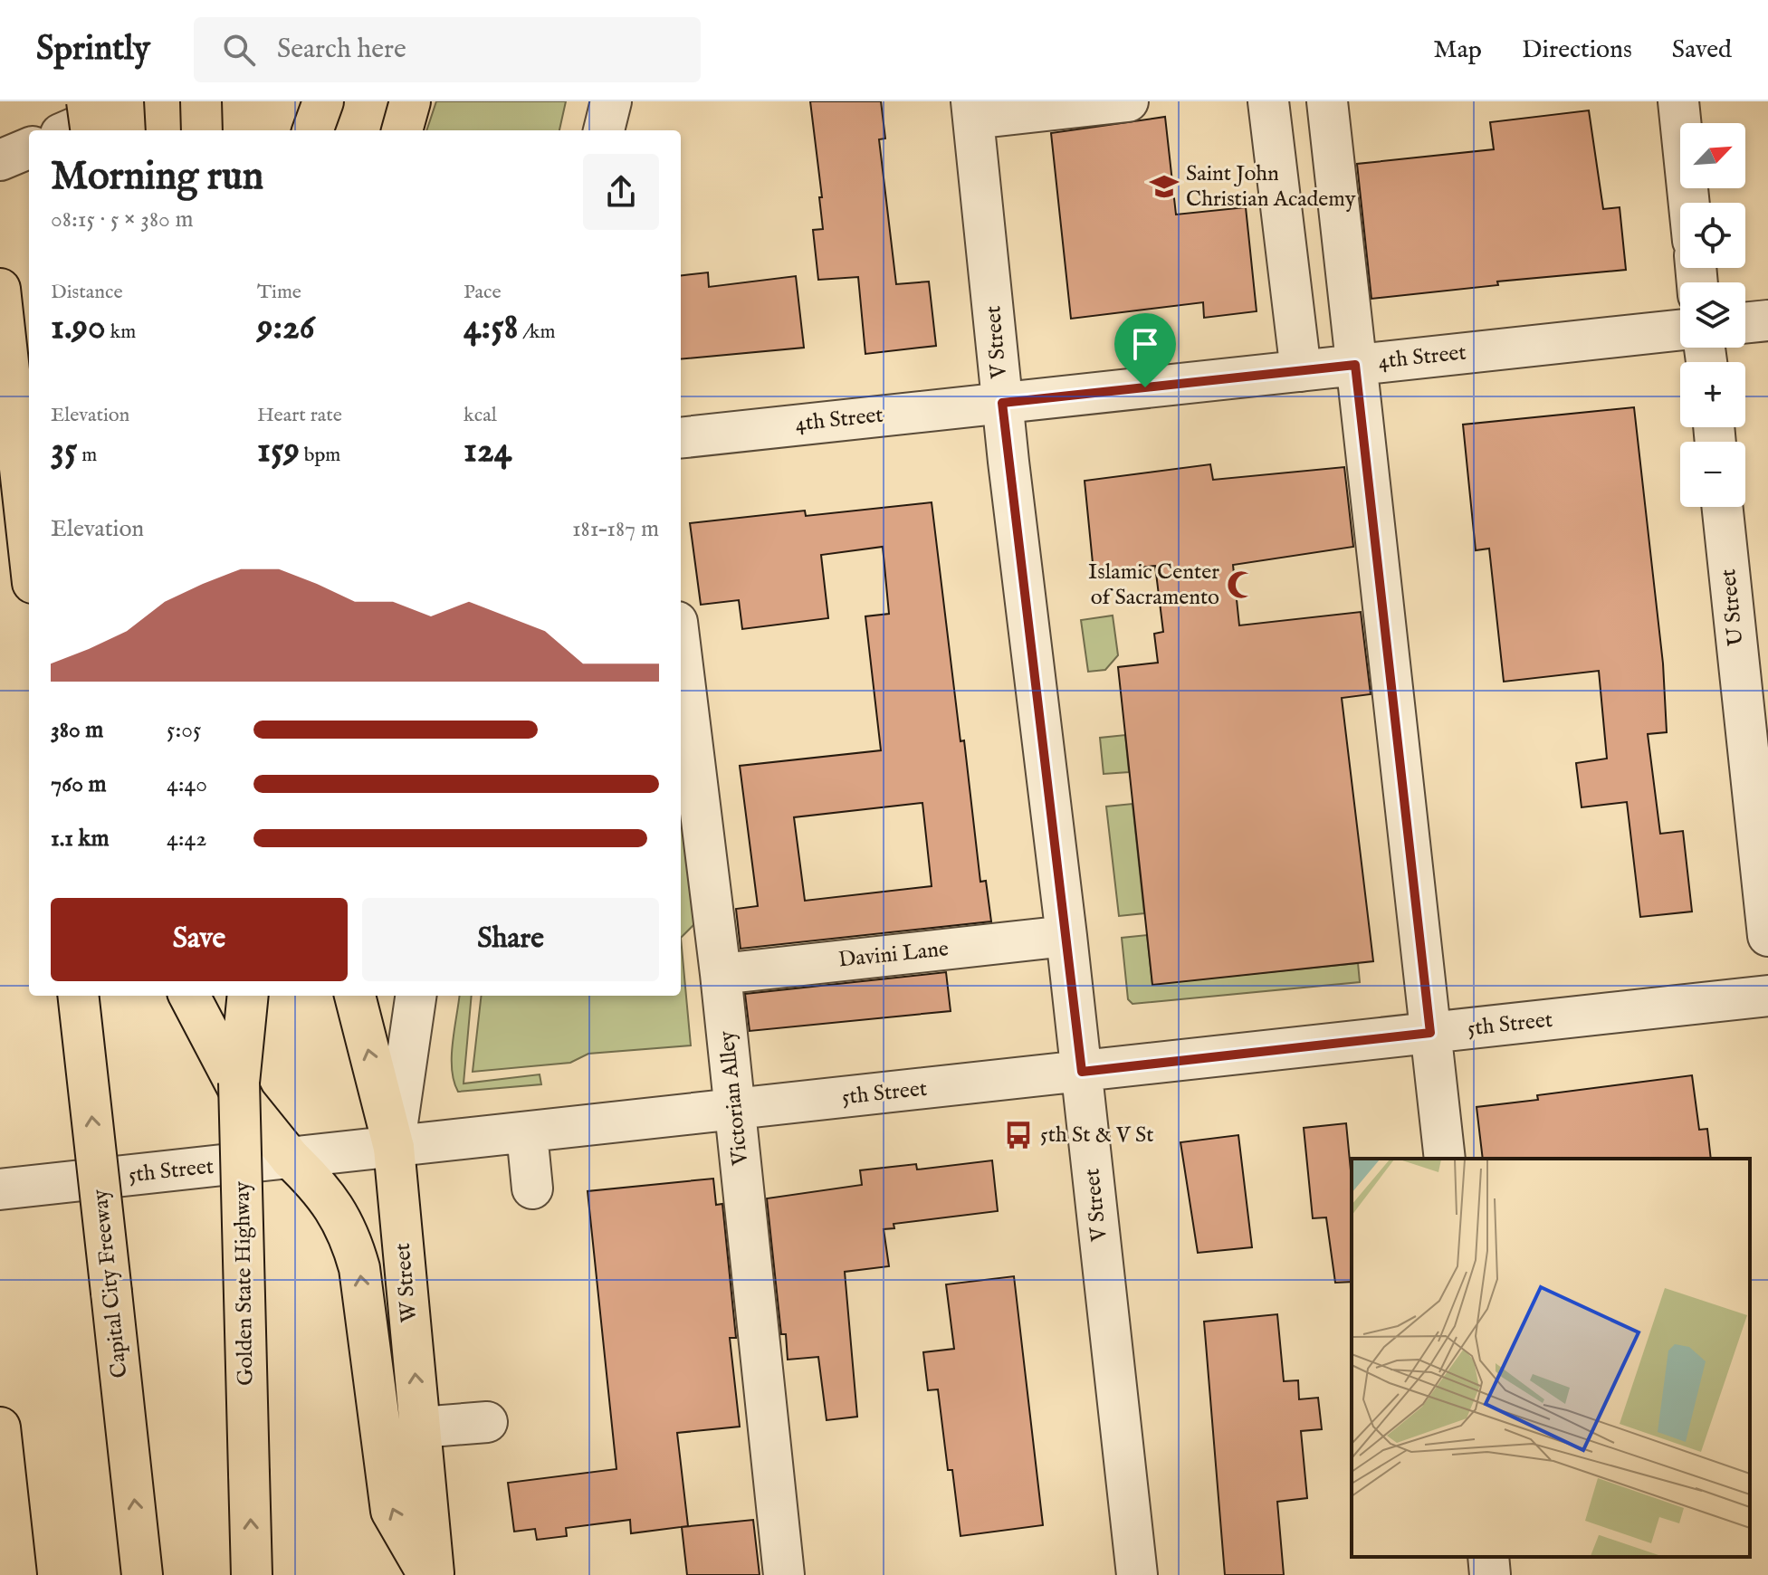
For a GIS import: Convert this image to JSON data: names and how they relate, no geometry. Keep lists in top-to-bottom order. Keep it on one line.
{"streets":{"main road":["W Street","Capital City Freeway","Golden State Highway"],"street":["V Street","4th Street","U Street","Davini Lane","5th Street","Victorian Alley"]},"crossings":[["V Street","4th Street"],["V Street","Davini Lane"],["V Street","5th Street"],["Davini Lane","Victorian Alley"],["5th Street","Victorian Alley"],["5th Street","W Street"]],"one_way":["W Street"],"places":{"school or university":["Saint John Christian Academy"],"mosque":["Islamic Center of Sacramento"],"bus stop":["5th St & V St"]},"north":"top right","page":{"header":"Sprintly","search":"Search here","nav":["Map","Directions","Saved"],"map_buttons":["+","−"],"heading":["Morning run","08:15 · 5 × 380 m"],"stats":[["Distance","1.90 km"],["Time","9:26"],["Pace","4:58 /km"],["Elevation","35 m"],["Heart rate","159 bpm"],["kcal","124"]],"chart":["Elevation","181–187 m"],"list":[{"name":"380 m","note":"5:05"},{"name":"760 m","note":"4:40"},{"name":"1.1 km","note":"4:42"}],"buttons":["Save","Share"]}}
